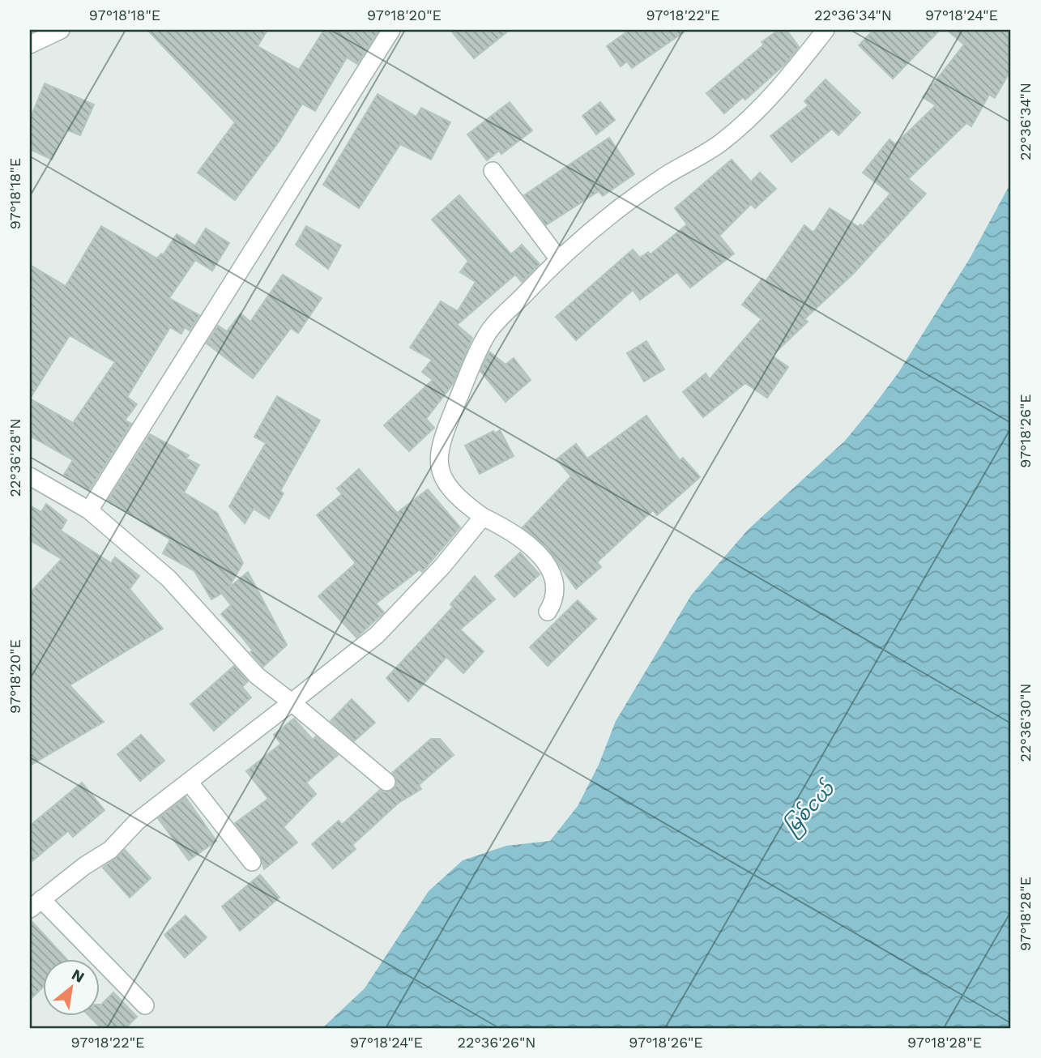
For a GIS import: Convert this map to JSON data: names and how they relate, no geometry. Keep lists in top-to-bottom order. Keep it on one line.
{"water":["မြစ်ငယ်"],"north":"top right","coordinates":["97°18'18\"E","97°18'20\"E","97°18'22\"E","22°36'34\"N","97°18'24\"E","97°18'26\"E","22°36'28\"N","22°36'30\"N","97°18'28\"E","22°36'26\"N"]}
